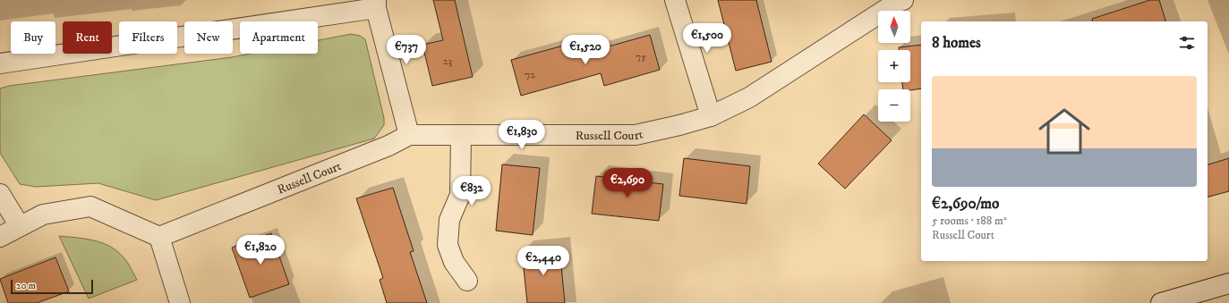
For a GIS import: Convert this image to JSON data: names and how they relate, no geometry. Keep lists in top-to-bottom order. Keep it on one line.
{"streets":{"street":["Russell Court"]},"house_numbers":["75","23","72"],"scale_bar":"20 m","north":"top","page":{"map_buttons":["+","−"],"chip":["Buy","Rent","Filters","New","Apartment"],"heading":"8 homes","price":["€1,500","€737","€1,520","€1,830","€2,690","€832","€1,820","€2,440"],"list":[{"name":"€2,690/mo","note":"5 rooms · 188 m² · Russell Court"}],"scale":"20 m"}}
